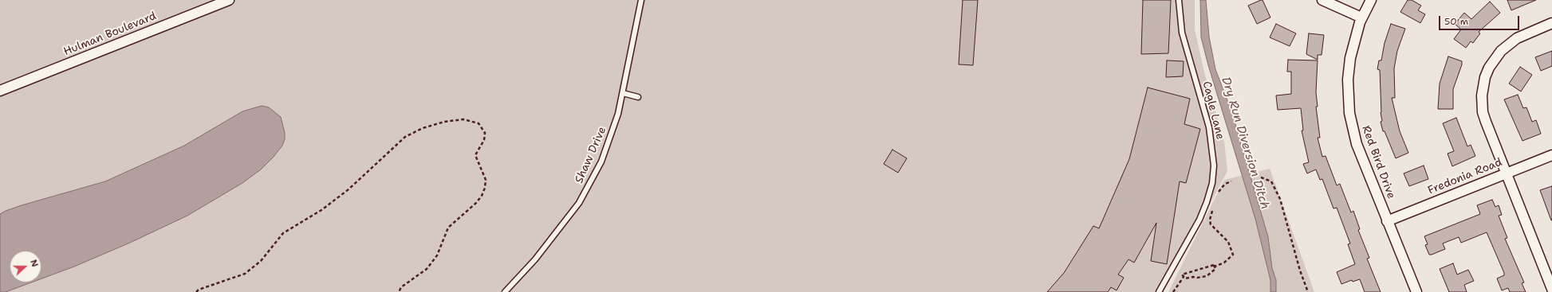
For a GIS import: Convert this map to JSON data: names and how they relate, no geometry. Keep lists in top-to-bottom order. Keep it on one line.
{"streets":{"street":["Hulman Boulevard","Red Bird Drive","Fredonia Road"],"lane":["Cagle Lane","Shaw Drive"]},"crossings":[["Red Bird Drive","Fredonia Road"]],"water":["Dry Run Diversion Ditch"],"scale_bar":"50 m","north":"right"}
